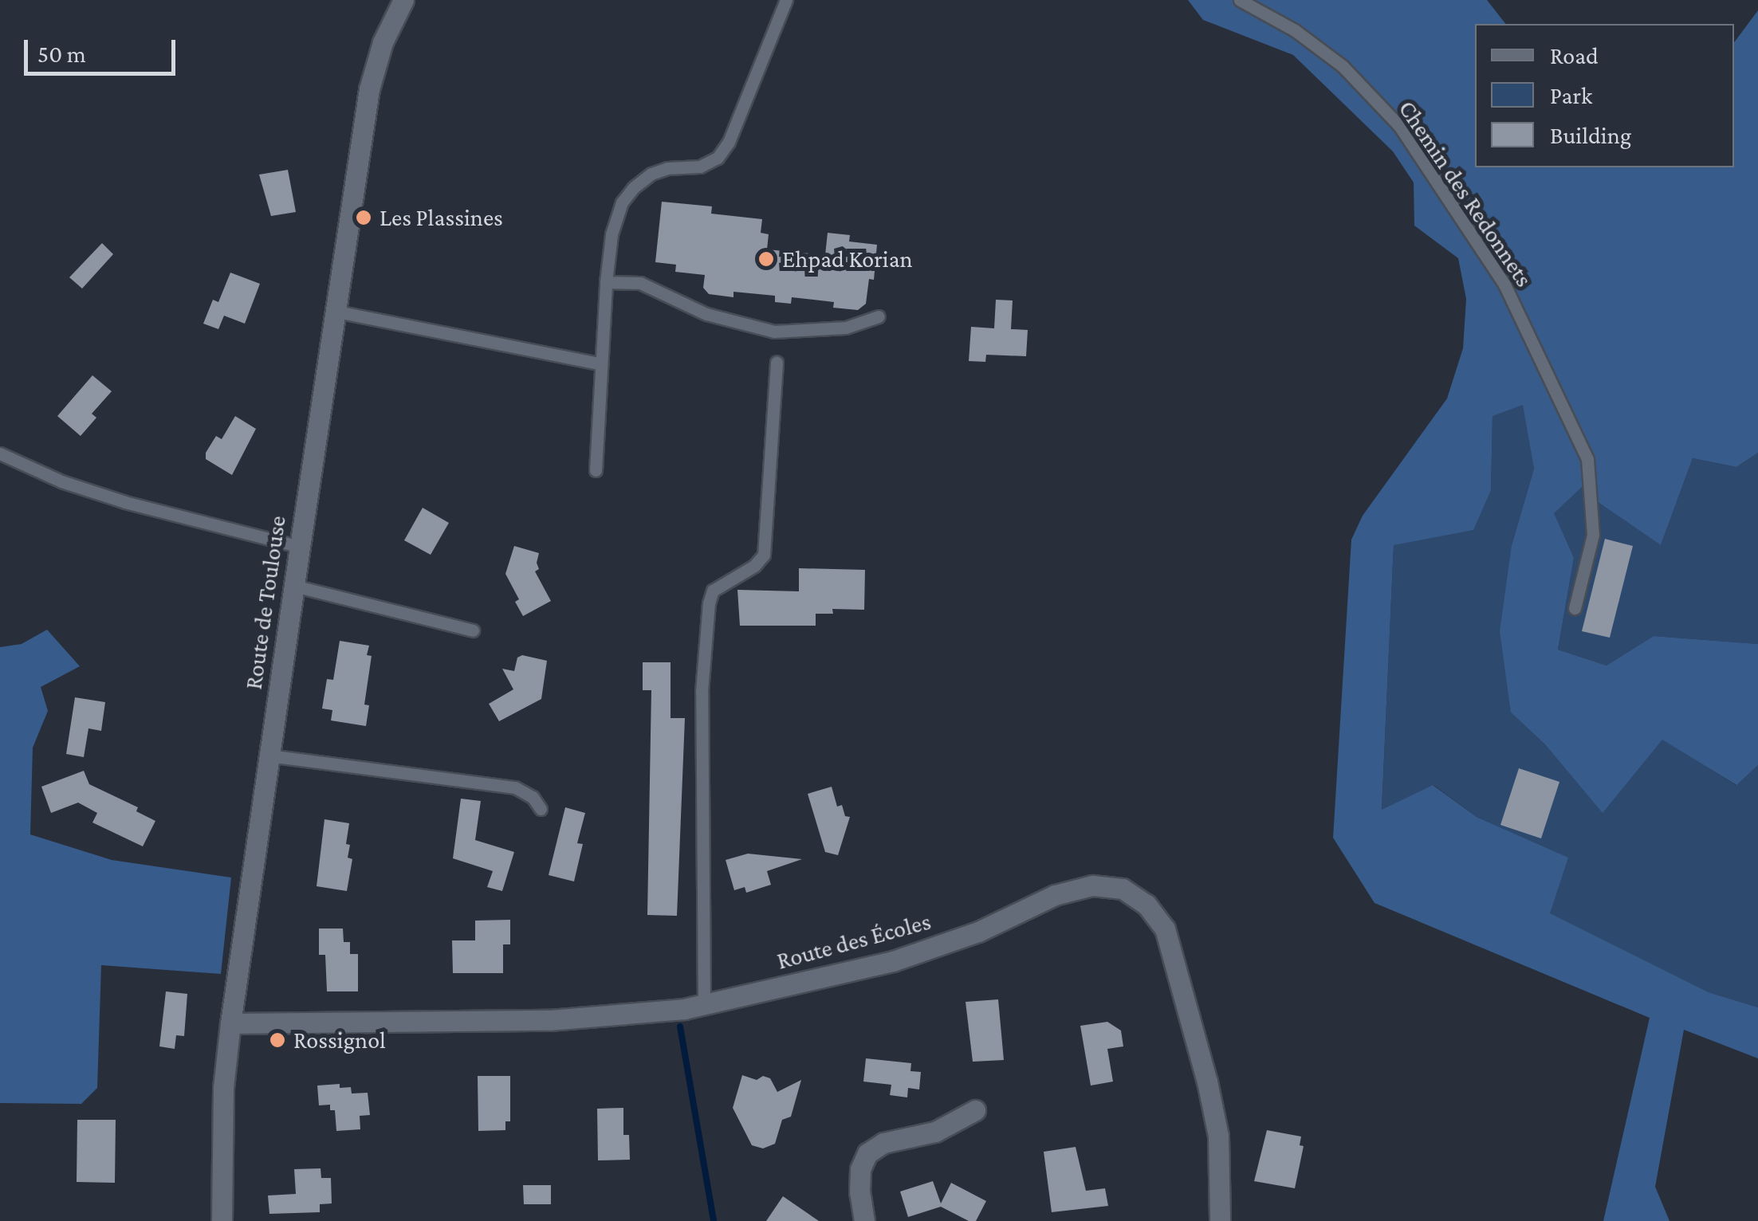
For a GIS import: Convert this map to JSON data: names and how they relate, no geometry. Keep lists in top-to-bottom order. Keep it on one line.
{"streets":{"street":["Route de Toulouse","Route des Écoles"],"lane":["Chemin des Redonnets"]},"crossings":[["Route de Toulouse","Route des Écoles"]],"places":["Les Plassines","Ehpad Korian","Rossignol"],"legend":["Road","Park","Building"],"scale_bar":"50 m"}
